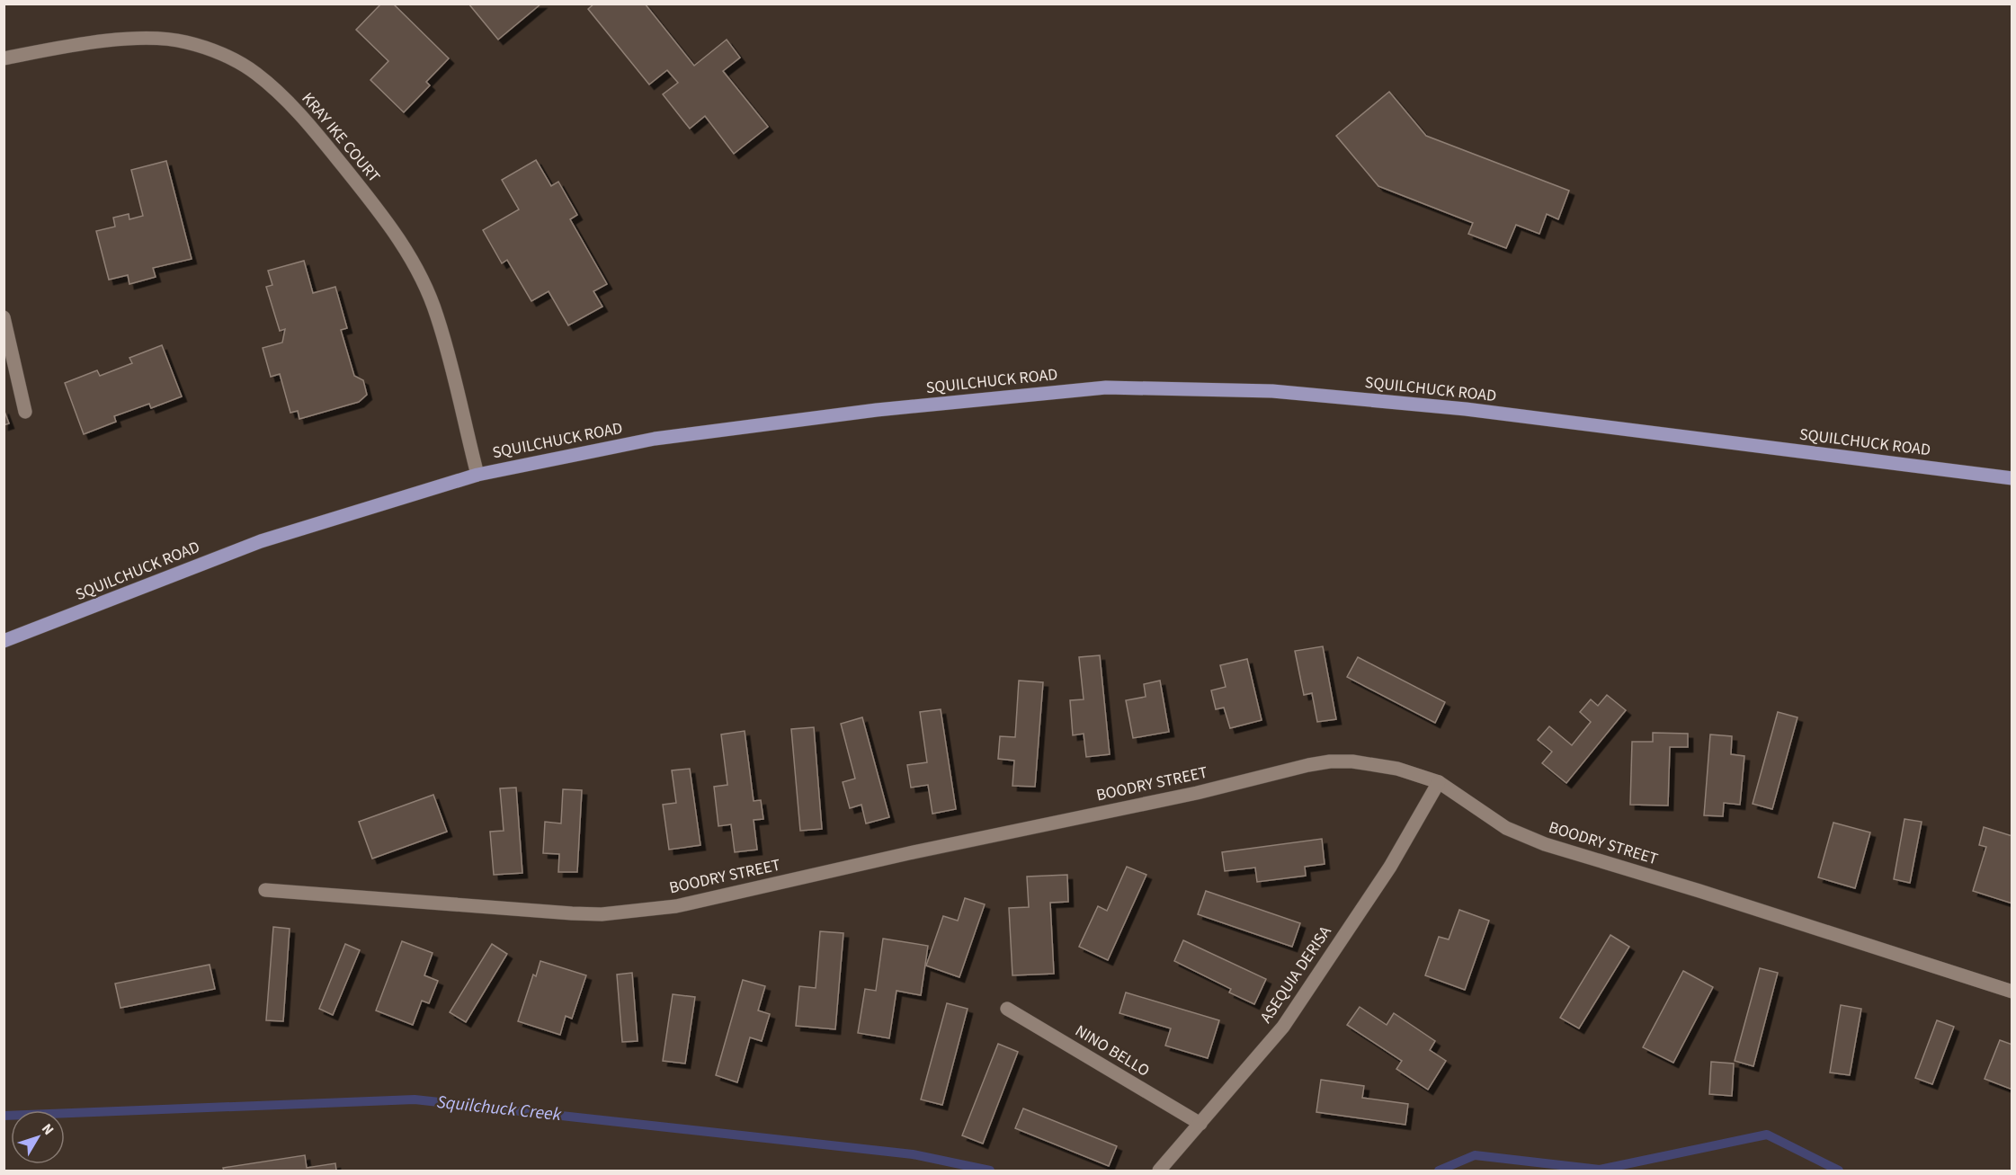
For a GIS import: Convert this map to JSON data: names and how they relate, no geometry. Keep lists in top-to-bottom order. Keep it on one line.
{"streets":{"main road":["SQUILCHUCK ROAD"],"street":["KRAY IKE COURT","BOODRY STREET","ASEQUIA DERISA","NINO BELLO"]},"crossings":[["KRAY IKE COURT","SQUILCHUCK ROAD"],["BOODRY STREET","ASEQUIA DERISA"],["ASEQUIA DERISA","NINO BELLO"]],"water":["Squilchuck Creek"],"north":"top right"}
